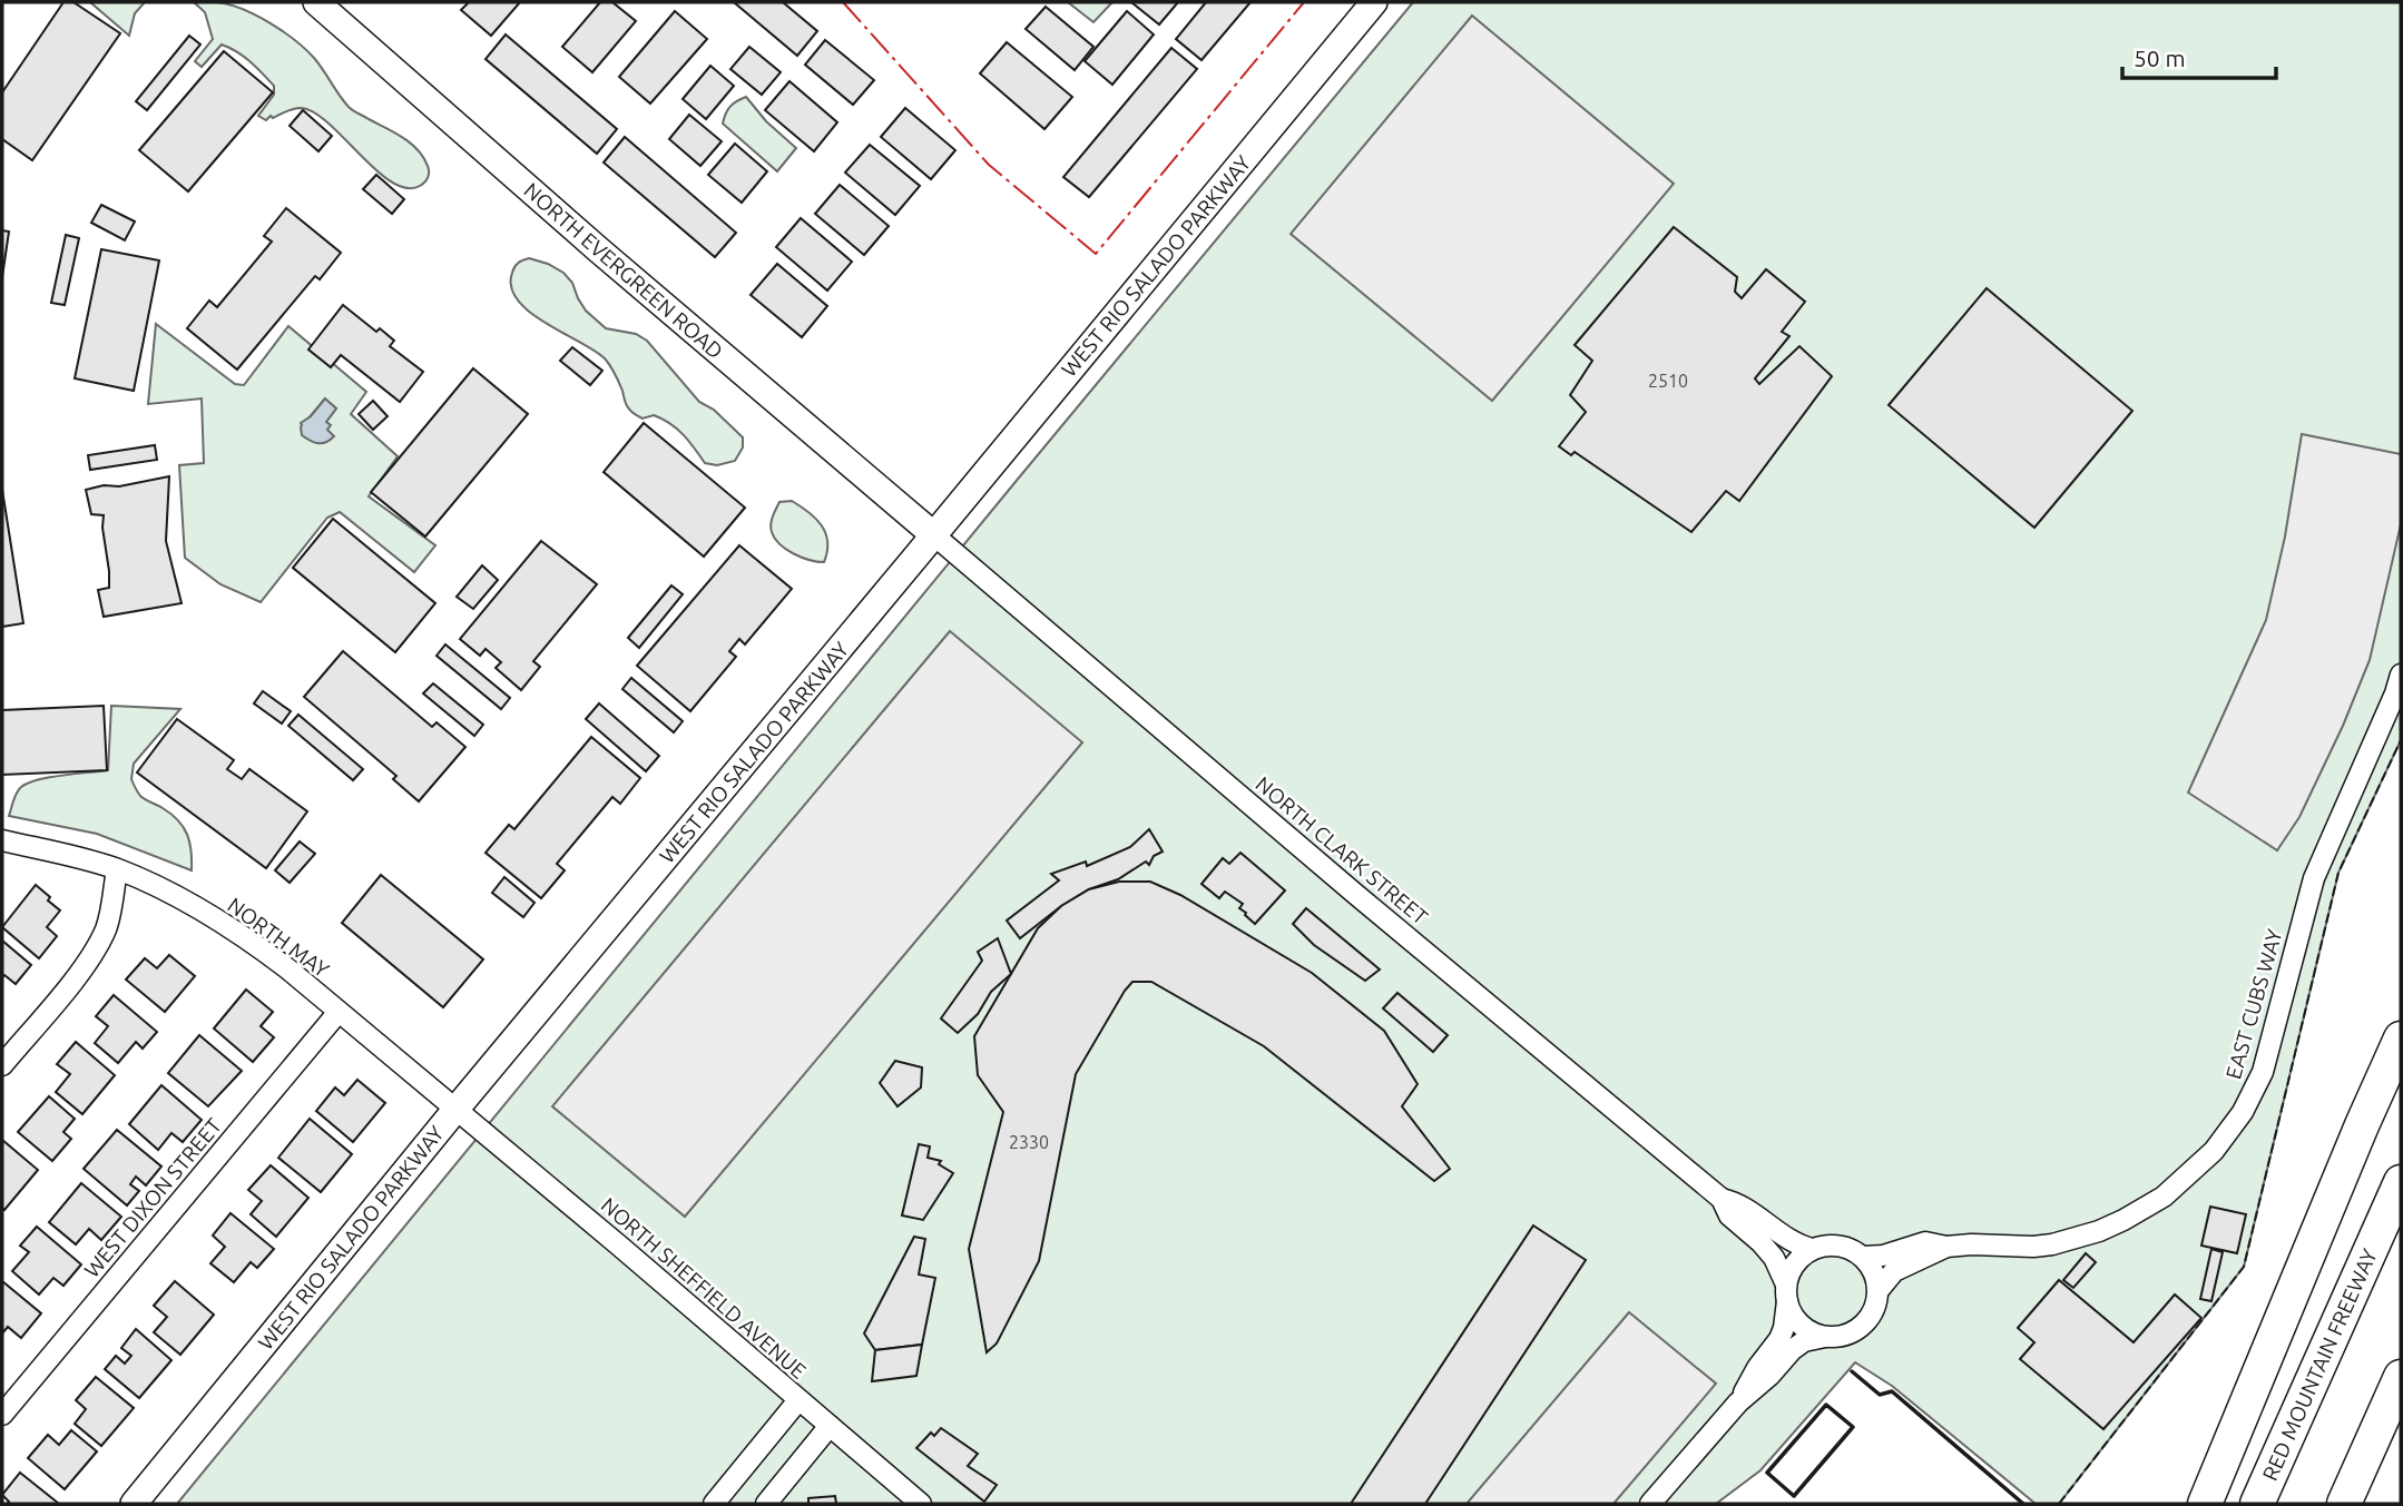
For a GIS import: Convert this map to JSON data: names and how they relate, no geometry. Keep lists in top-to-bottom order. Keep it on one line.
{"streets":{"highway":["RED MOUNTAIN FREEWAY"],"main road":["WEST RIO SALADO PARKWAY","NORTH EVERGREEN ROAD"],"street":["NORTH CLARK STREET","NORTH MAY","EAST CUBS WAY","WEST DIXON STREET","NORTH SHEFFIELD AVENUE"]},"crossings":[["WEST RIO SALADO PARKWAY","NORTH EVERGREEN ROAD"],["WEST RIO SALADO PARKWAY","NORTH CLARK STREET"],["WEST RIO SALADO PARKWAY","NORTH MAY"],["WEST RIO SALADO PARKWAY","NORTH SHEFFIELD AVENUE"],["NORTH EVERGREEN ROAD","NORTH CLARK STREET"],["NORTH CLARK STREET","EAST CUBS WAY"],["NORTH MAY","WEST DIXON STREET"],["NORTH MAY","NORTH SHEFFIELD AVENUE"]],"house_numbers":["2510","2330"],"scale_bar":"50 m"}
